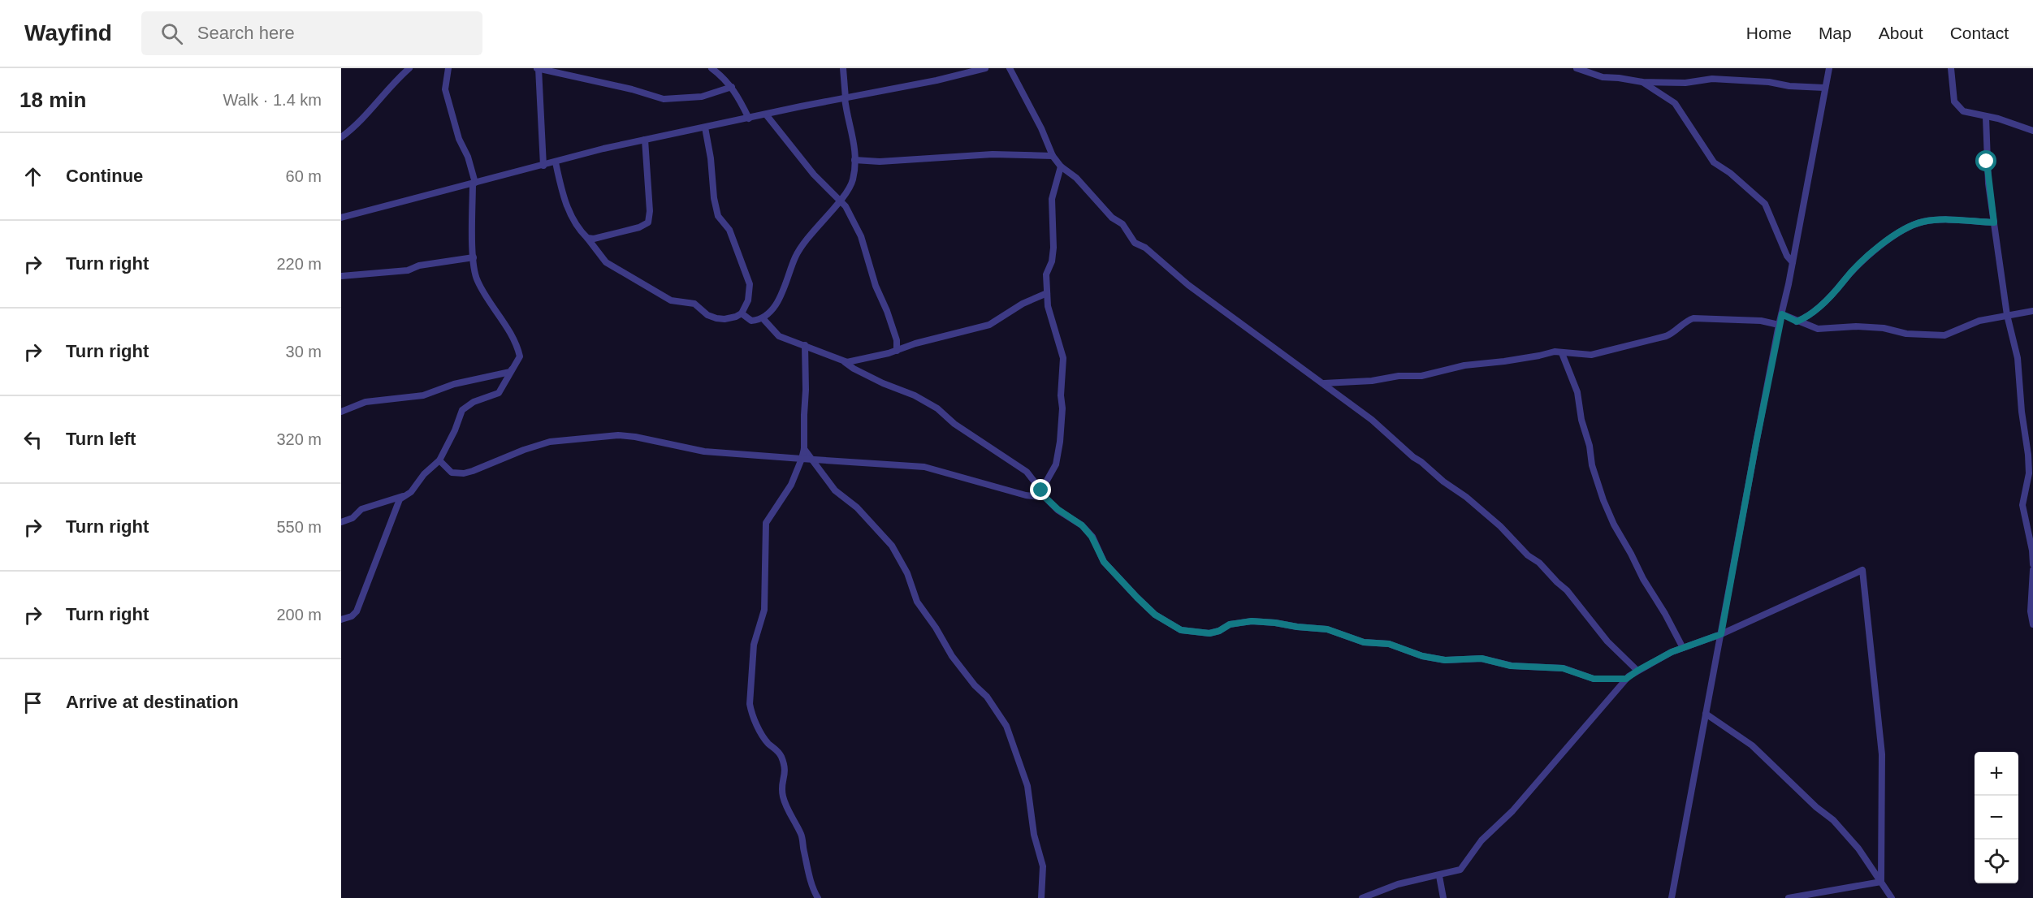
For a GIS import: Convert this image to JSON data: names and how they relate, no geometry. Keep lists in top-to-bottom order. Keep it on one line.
{"page":{"header":"Wayfind","search":"Search here","nav":["Home","Map","About","Contact"],"heading":["18 min","Walk · 1.4 km"],"list":[["Continue","60 m"],["Turn right","220 m"],["Turn right","30 m"],["Turn left","320 m"],["Turn right","550 m"],["Turn right","200 m"],"Arrive at destination"],"map_buttons":["+","−"]}}
